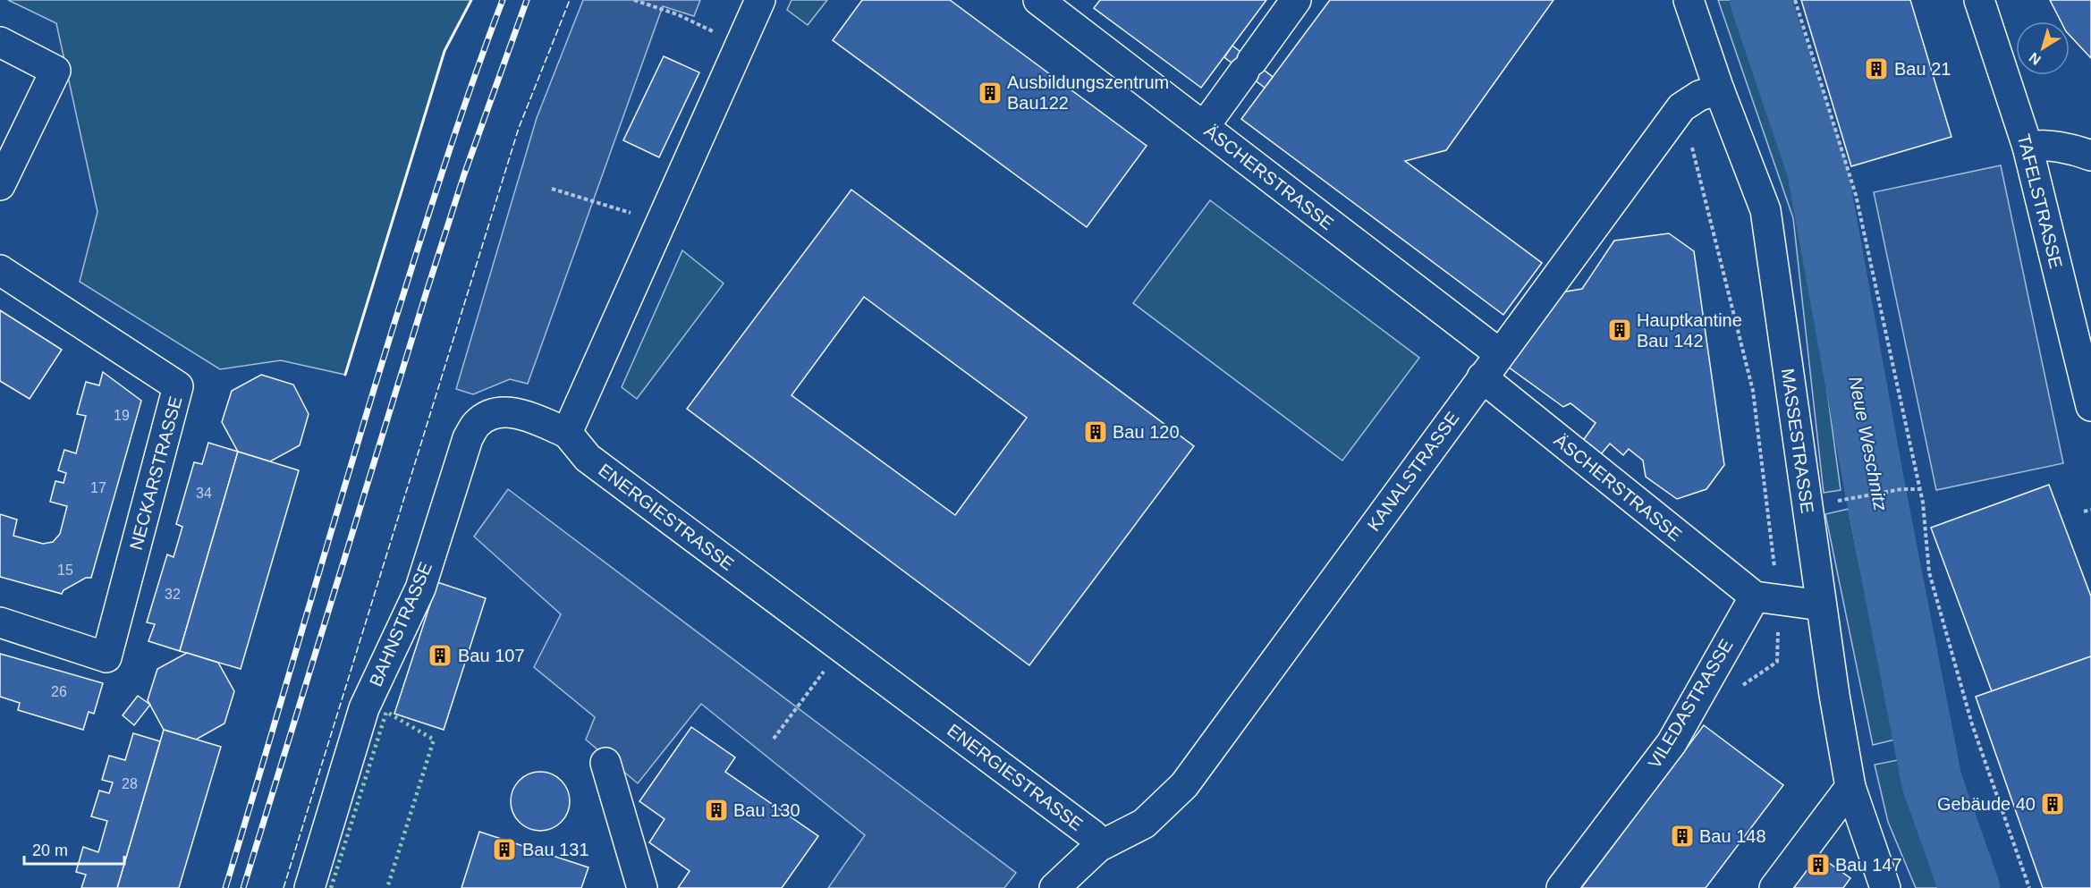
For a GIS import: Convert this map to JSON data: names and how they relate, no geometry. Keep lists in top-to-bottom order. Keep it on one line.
{"streets":{"street":["ÄSCHERSTRASSE","TAFELSTRASSE","MASSESTRASSE","KANALSTRASSE","NECKARSTRASSE","ENERGIESTRASSE","BAHNSTRASSE","VILEDASTRASSE"]},"crossings":[["ÄSCHERSTRASSE","KANALSTRASSE"],["ÄSCHERSTRASSE","VILEDASTRASSE"],["MASSESTRASSE","KANALSTRASSE"],["KANALSTRASSE","ENERGIESTRASSE"],["ENERGIESTRASSE","BAHNSTRASSE"]],"water":["Neue Weschnitz"],"places":{"building":["Bau 21","Ausbildungszentrum Bau122","Hauptkantine Bau 142","Bau 120","Bau 107","Gebäude 40","Bau 130","Bau 148","Bau 131","Bau 147"]},"house_numbers":["19","17","34","15","32","26","28"],"scale_bar":"20 m","north":"bottom left"}
